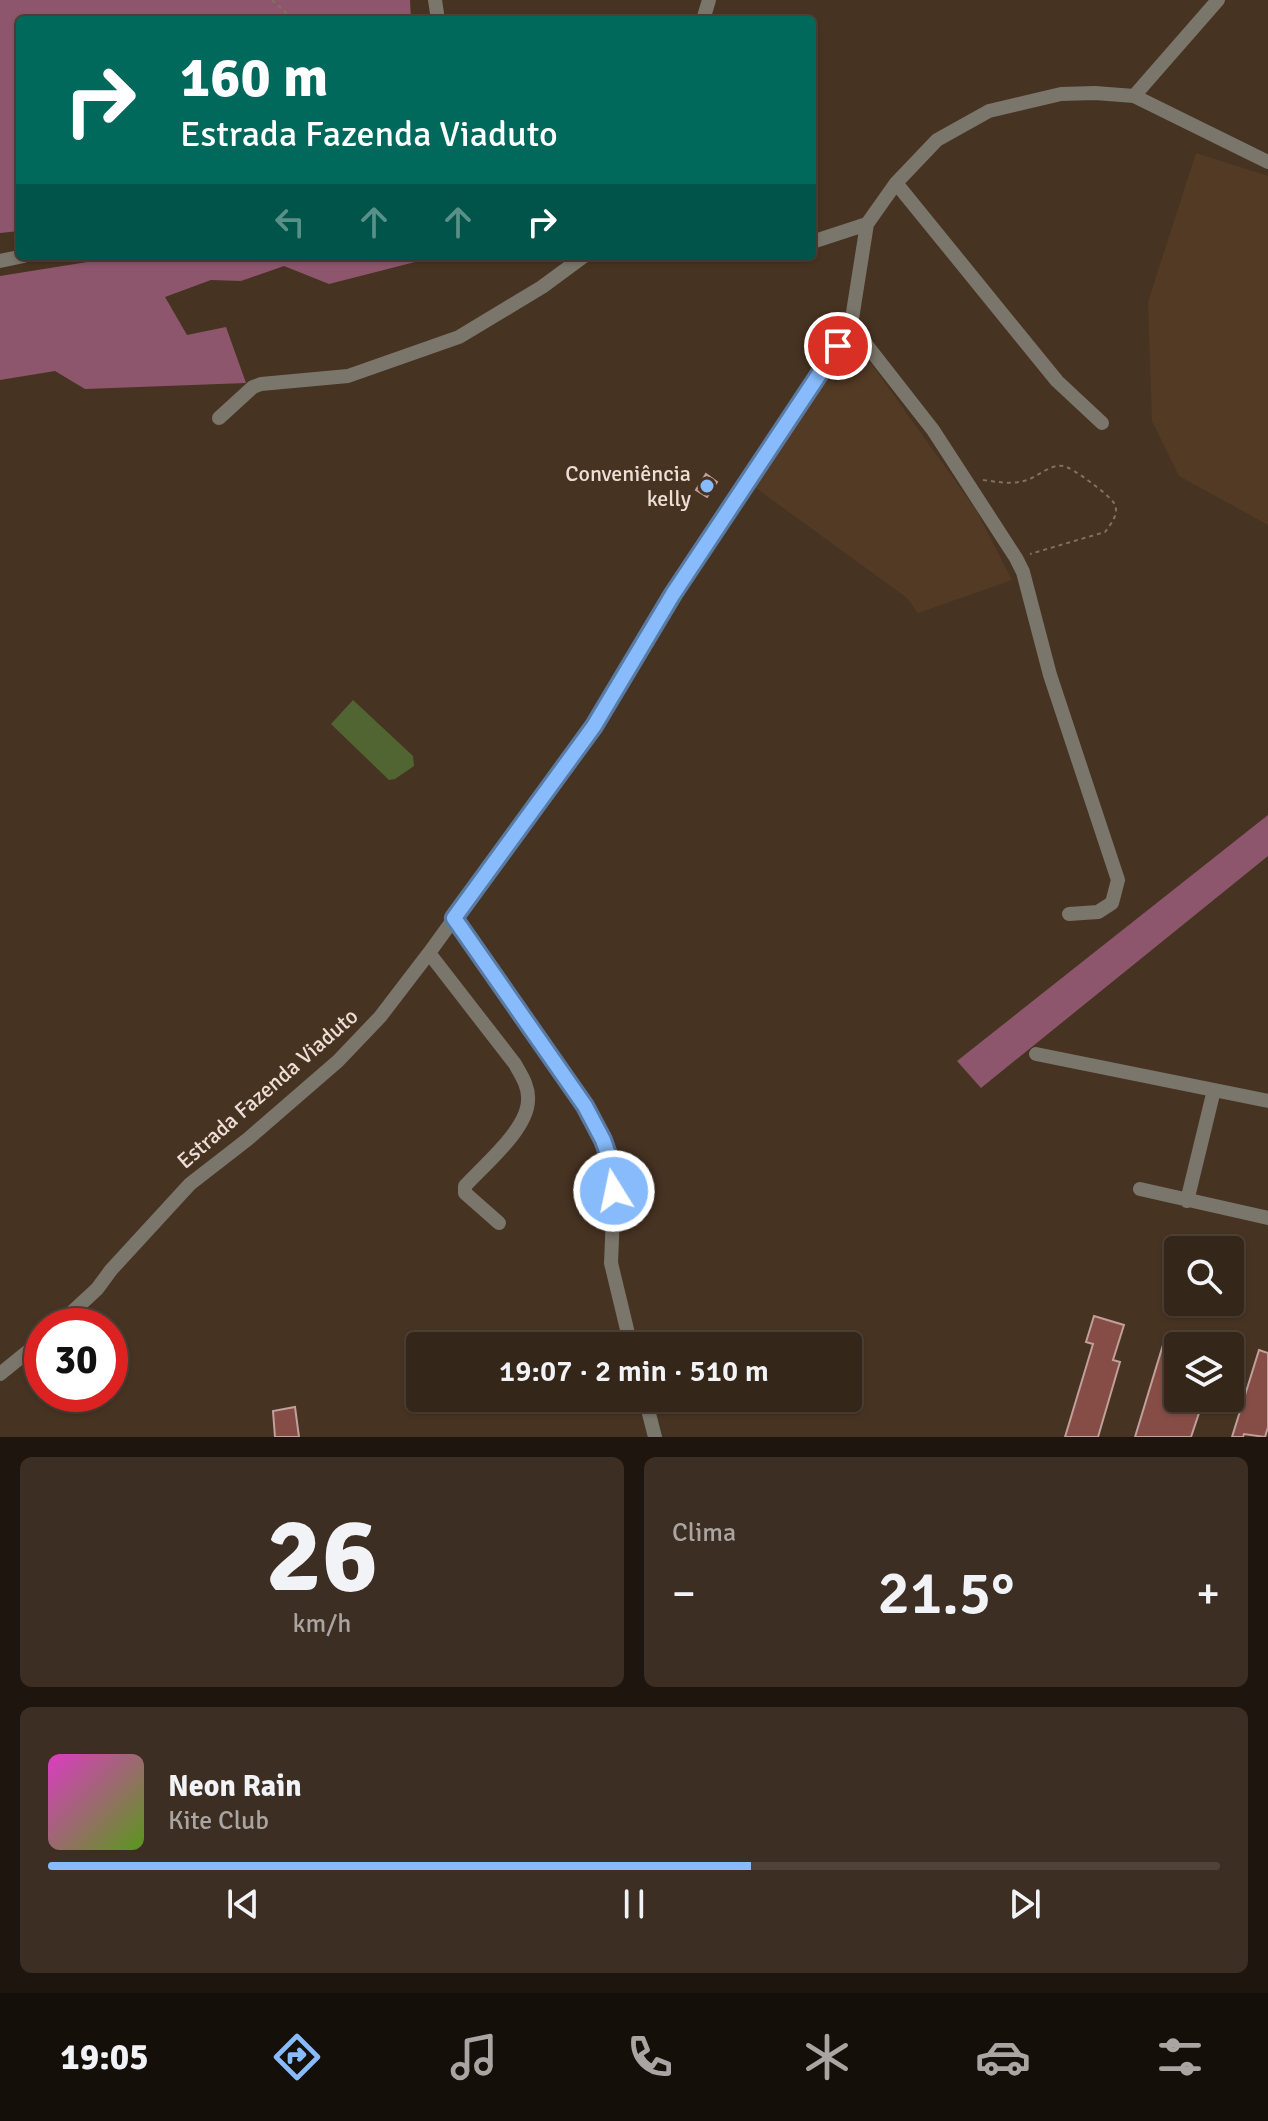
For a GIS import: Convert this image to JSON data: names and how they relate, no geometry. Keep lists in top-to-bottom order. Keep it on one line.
{"streets":{"street":["Estrada Fazenda Viaduto"]},"places":["Conveniência kelly"],"page":{"turn":["160 m","Estrada Fazenda Viaduto"],"limit":"30","trip":"19:07 · 2 min · 510 m","tile":[["26","km/h"],"Clima"],"heat":["−","21.5°","+"],"song":["Neon Rain","Kite Club"],"tabs":"19:05"}}
